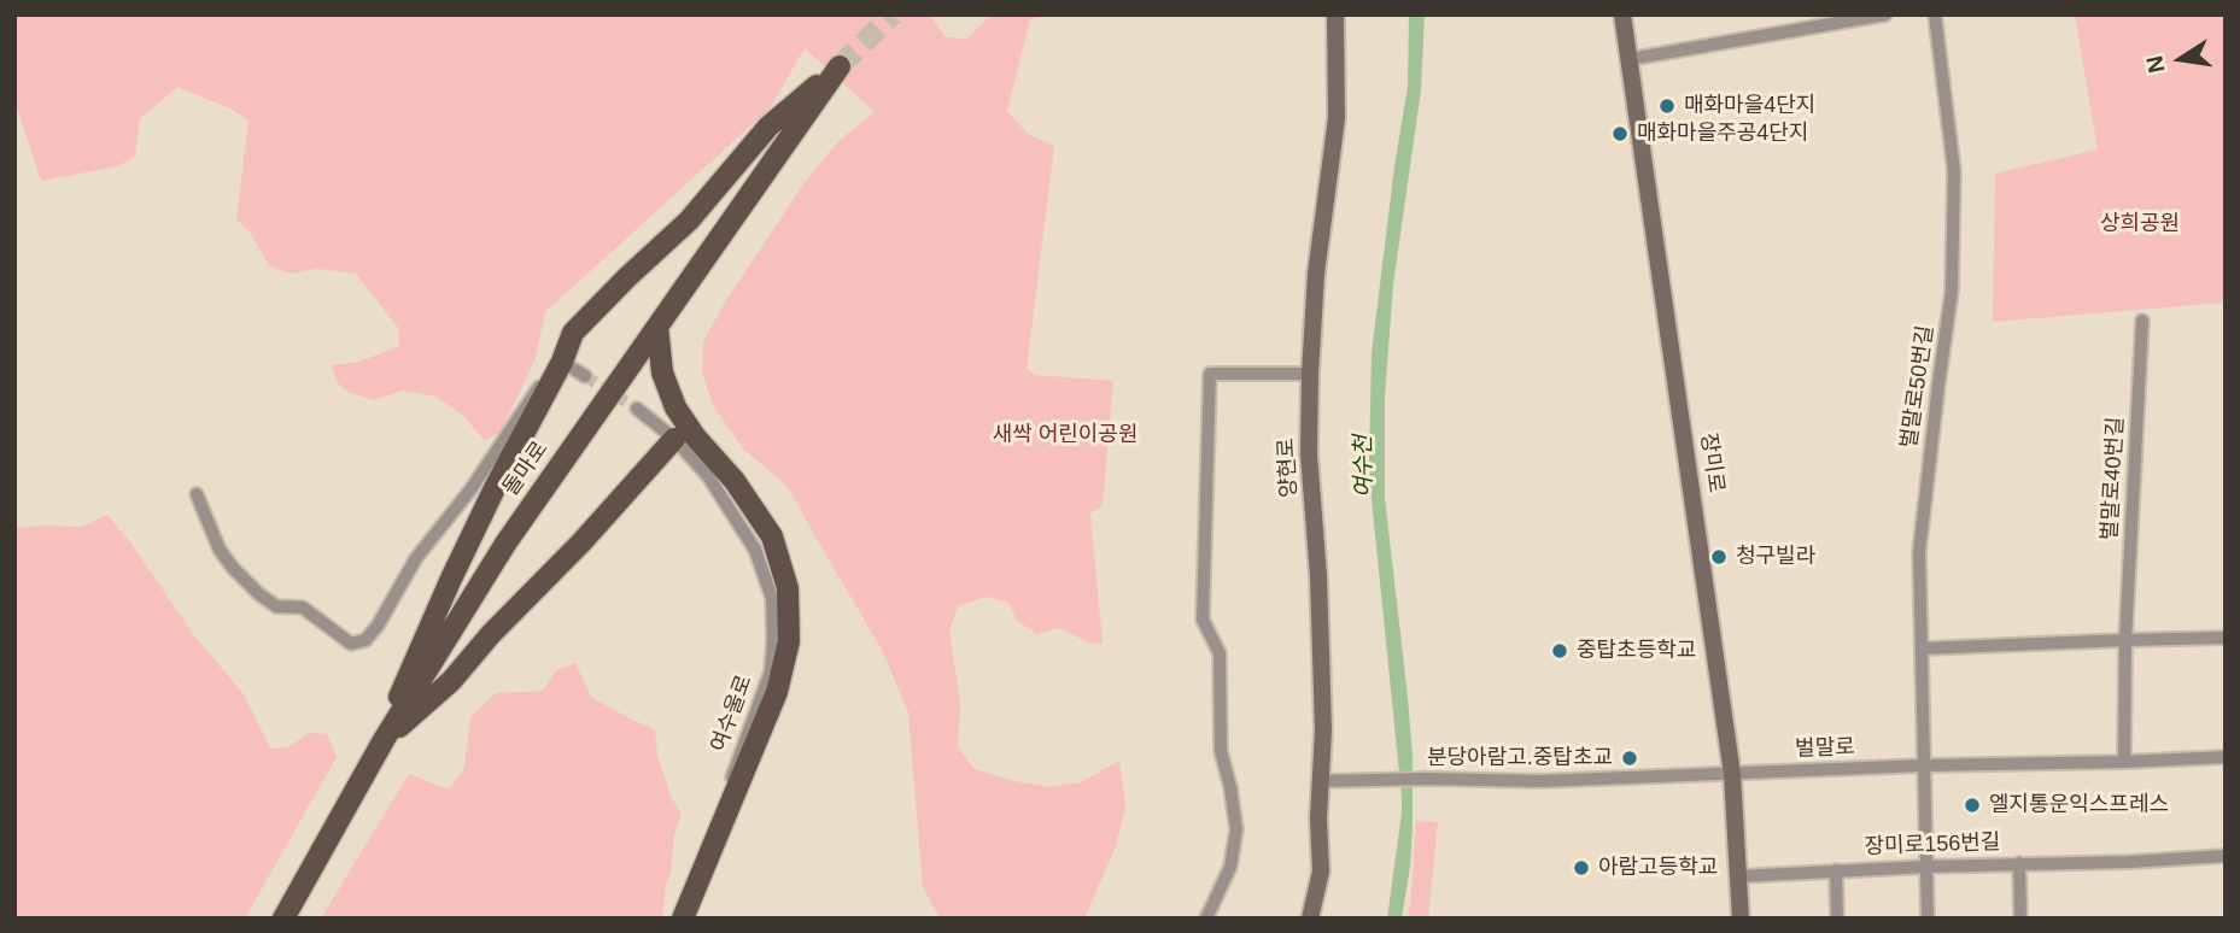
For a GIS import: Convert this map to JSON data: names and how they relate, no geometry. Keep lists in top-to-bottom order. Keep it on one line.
{"streets":{"main road":["돌마로"],"street":["벌말로50번길","장미로","양현로","벌말로40번길","여수울로","벌말로","장미로156번길"]},"crossings":[["벌말로50번길","벌말로"],["벌말로50번길","장미로156번길"],["장미로","벌말로"],["장미로","장미로156번길"],["양현로","벌말로"],["벌말로40번길","벌말로"]],"water":["여수천"],"parks":["상희공원","새싹 어린이공원"],"places":["매화마을4단지","매화마을주공4단지","청구빌라","중탑초등학교","분당아람고.중탑초교","엘지통운익스프레스","아람고등학교"],"north":"left"}
